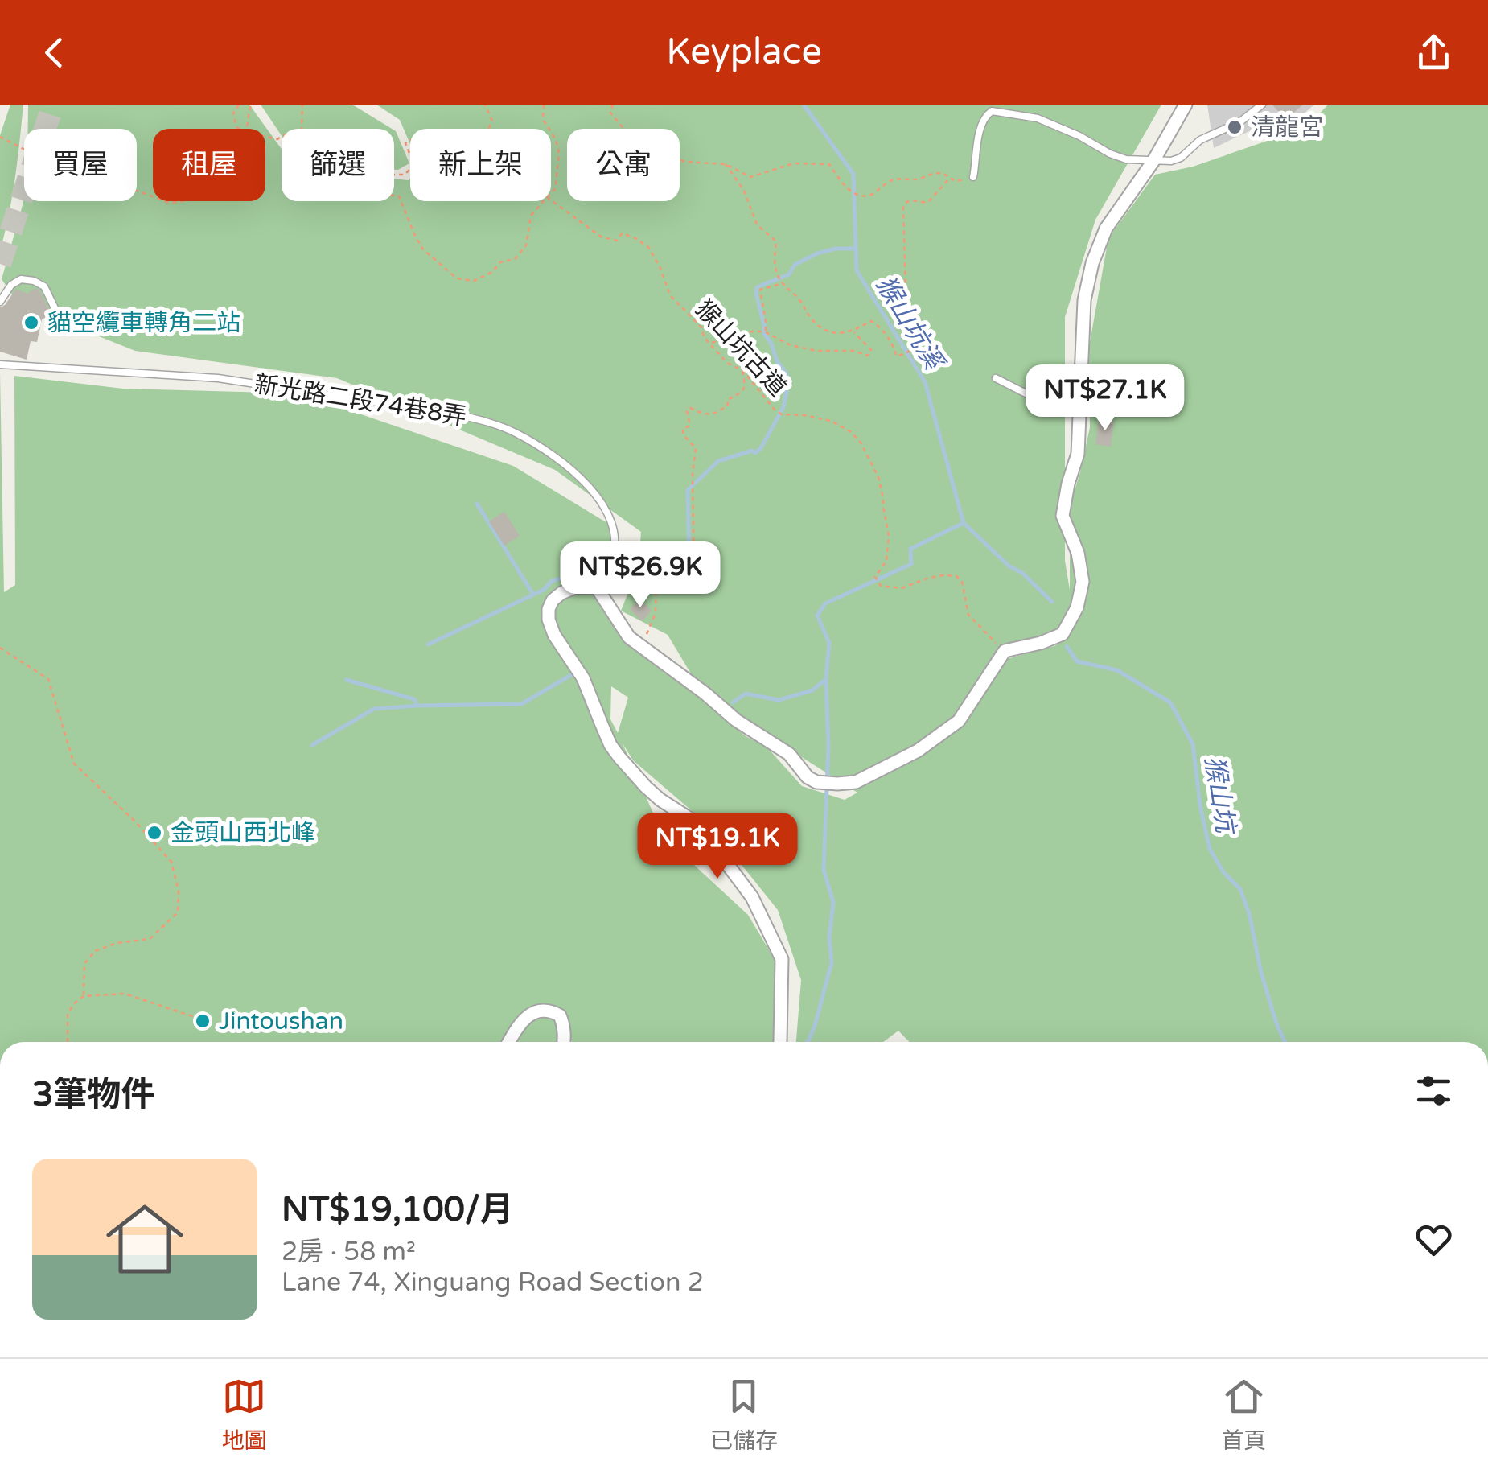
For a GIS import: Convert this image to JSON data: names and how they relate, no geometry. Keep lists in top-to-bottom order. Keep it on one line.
{"streets":{"lane":["新光路二段74巷8弄"],"path":["猴山坑古道"]},"water":["猴山坑溪","猴山坑"],"places":["清龍宮","貓空纜車轉角二站","金頭山西北峰","Jintoushan"],"page":{"header":"Keyplace","chip":["買屋","租屋","篩選","新上架","公寓"],"price":["NT$27.1K","NT$26.9K","NT$19.1K"],"heading":"3筆物件","list":[{"name":"NT$19,100/月","note":"2房 · 58 m² · Lane 74, Xinguang Road Section 2"}],"tabs":["地圖","已儲存","首頁"]}}
